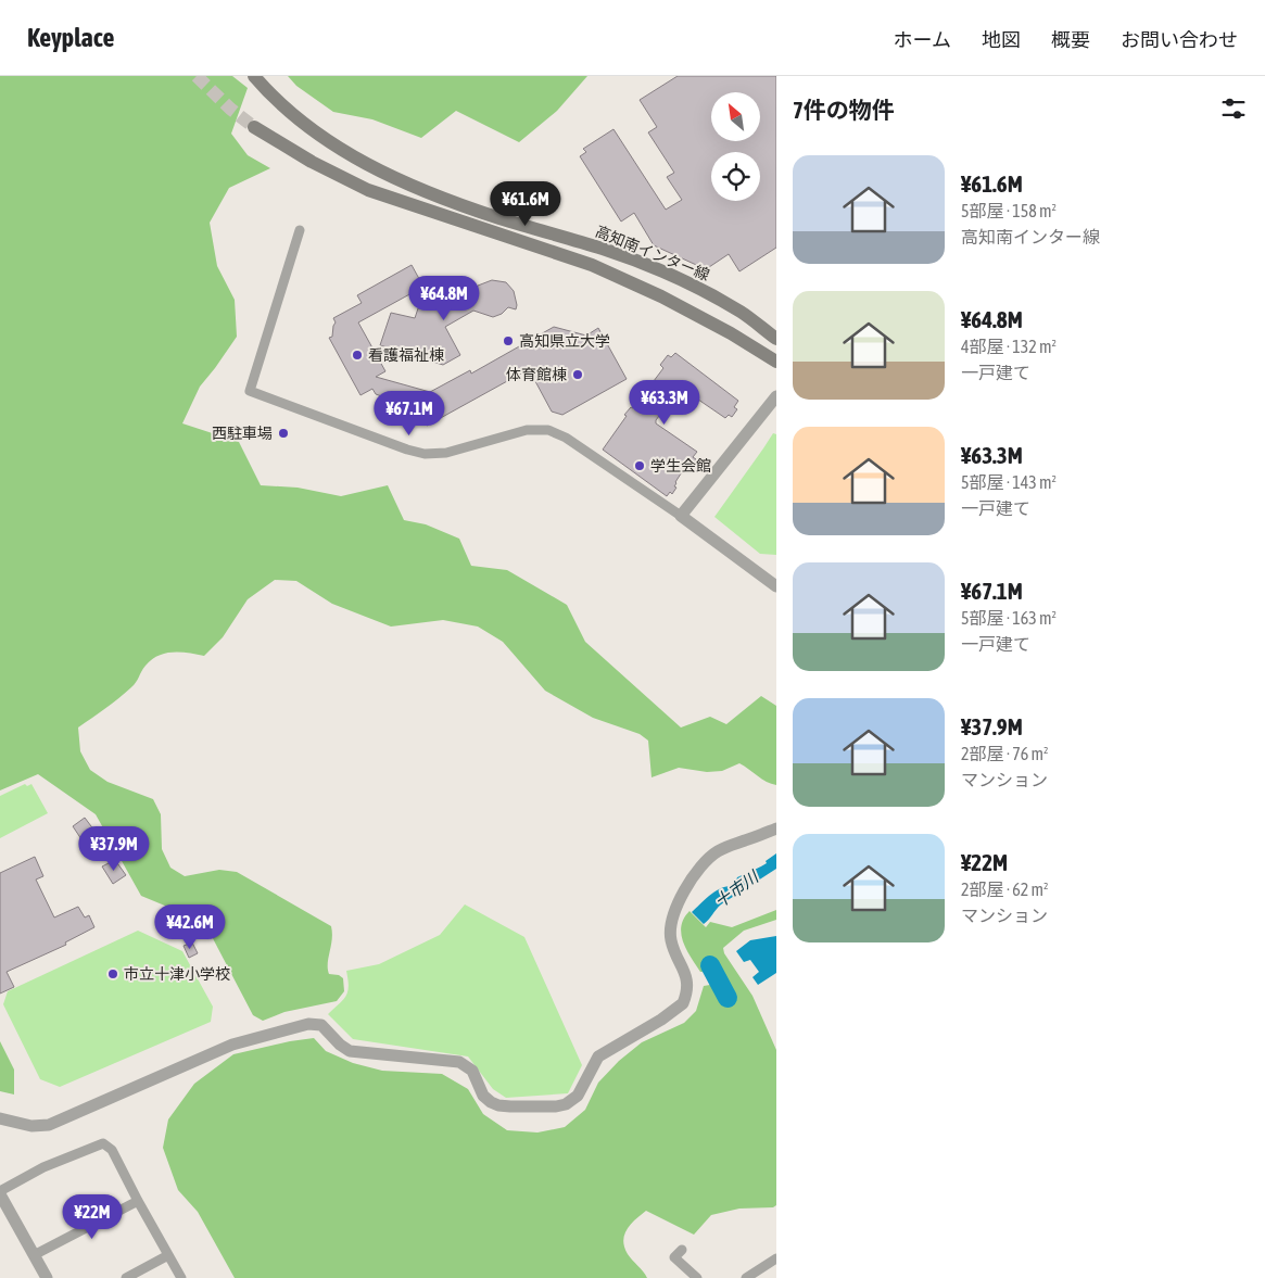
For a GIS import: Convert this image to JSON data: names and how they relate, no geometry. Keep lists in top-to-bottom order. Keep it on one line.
{"streets":{"main road":["高知南インター線"]},"water":["十市川"],"places":["高知県立大学","看護福祉棟","体育館棟","西駐車場","学生会館","市立十津小学校"],"north":"top left","page":{"header":"Keyplace","nav":["ホーム","地図","概要","お問い合わせ"],"heading":"7件の物件","list":[{"name":"¥61.6M","note":"5部屋 · 158 m² · 高知南インター線"},{"name":"¥64.8M","note":"4部屋 · 132 m² · 一戸建て"},{"name":"¥63.3M","note":"5部屋 · 143 m² · 一戸建て"},{"name":"¥67.1M","note":"5部屋 · 163 m² · 一戸建て"},{"name":"¥37.9M","note":"2部屋 · 76 m² · マンション"},{"name":"¥22M","note":"2部屋 · 62 m² · マンション"}],"price":["¥61.6M","¥64.8M","¥63.3M","¥67.1M","¥37.9M","¥42.6M","¥22M"]}}
